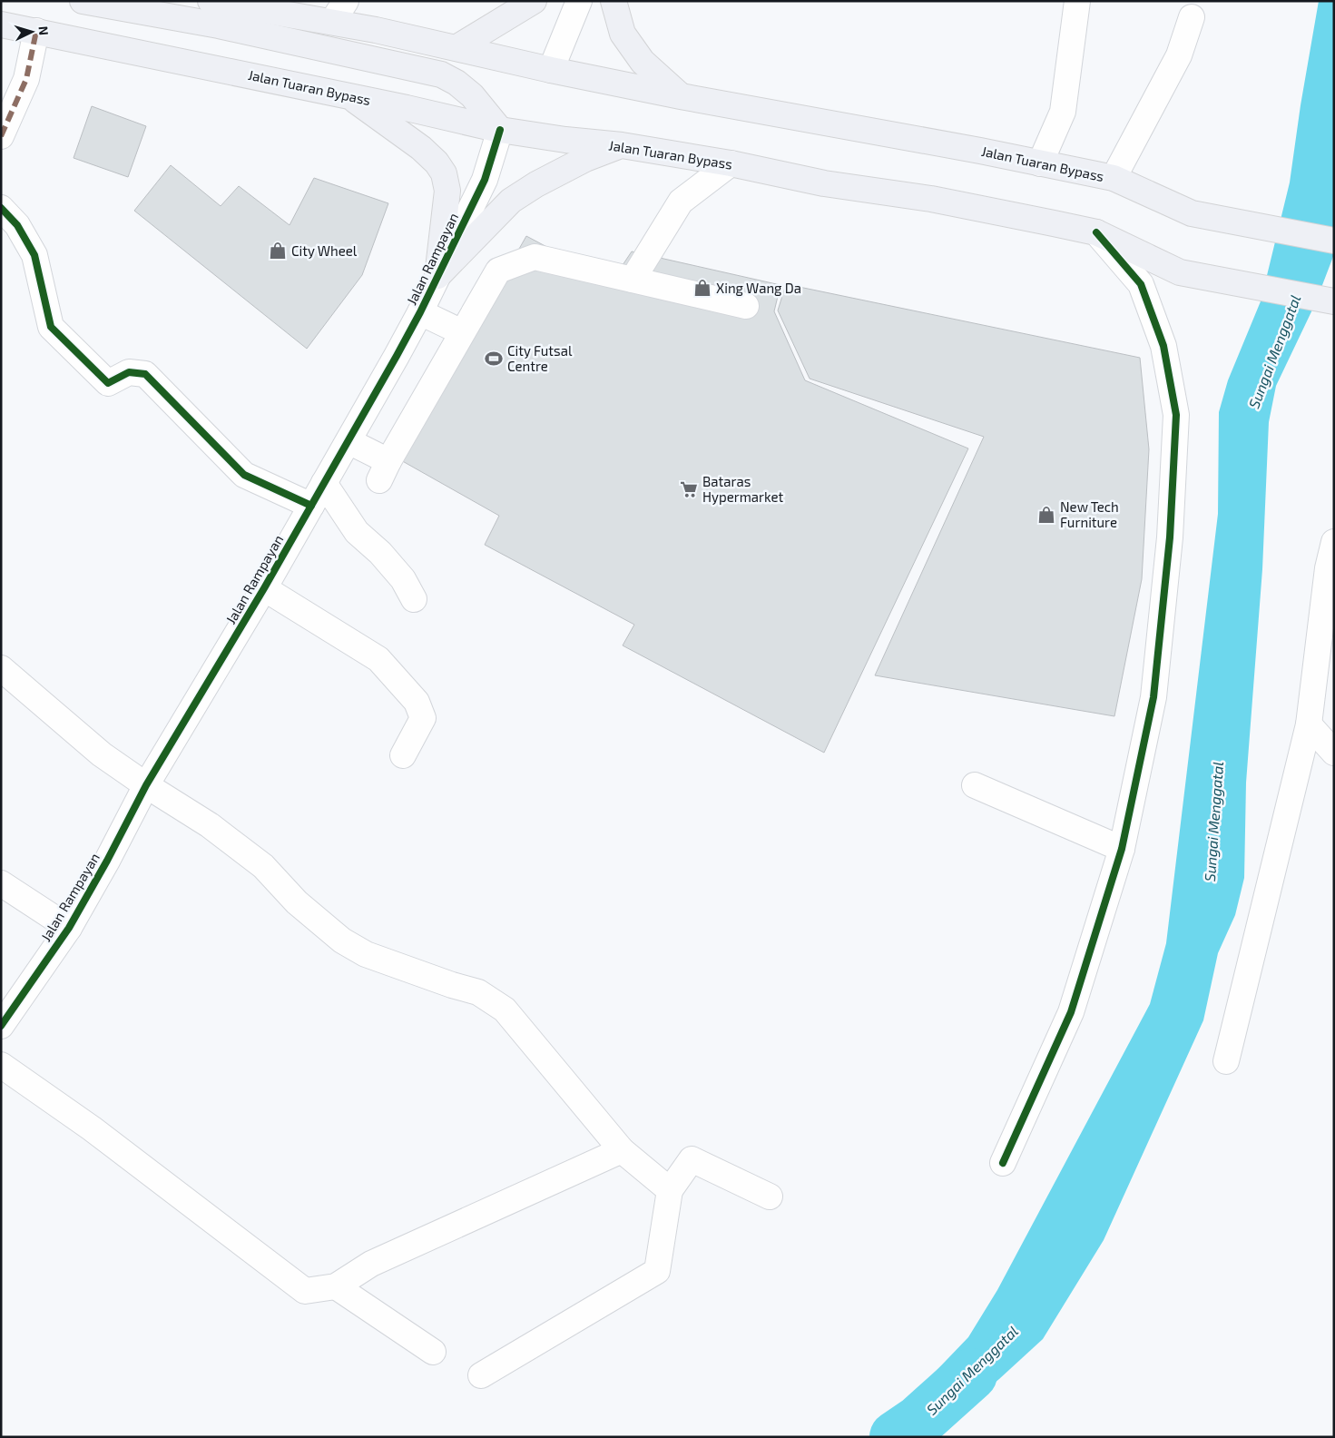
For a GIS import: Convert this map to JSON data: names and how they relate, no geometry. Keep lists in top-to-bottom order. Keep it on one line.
{"streets":{"highway":["Jalan Tuaran Bypass"],"street":["Jalan Rampayan"]},"crossings":[["Jalan Tuaran Bypass","Jalan Rampayan"]],"water":["Sungai Menggatal"],"places":{"shop":["City Wheel","Xing Wang Da","New Tech Furniture"],"sports":["City Futsal Centre"],"supermarket":["Bataras Hypermarket"]},"north":"right"}
